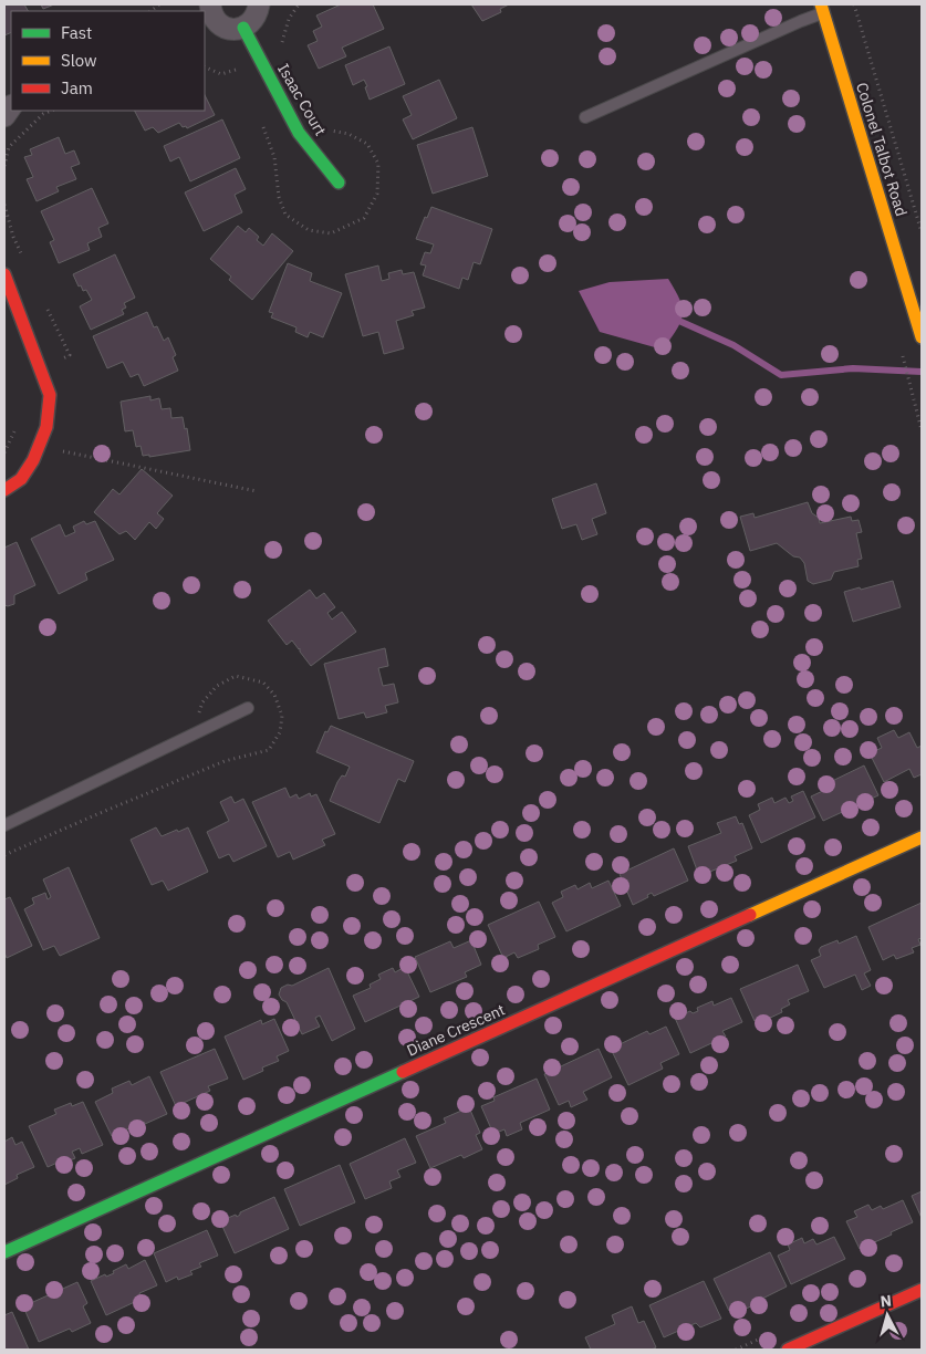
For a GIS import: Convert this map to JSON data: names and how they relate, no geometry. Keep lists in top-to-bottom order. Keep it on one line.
{"streets":{"street":["Isaac Court","Colonel Talbot Road","Diane Crescent"]},"legend":["Fast","Slow","Jam"],"north":"top"}
